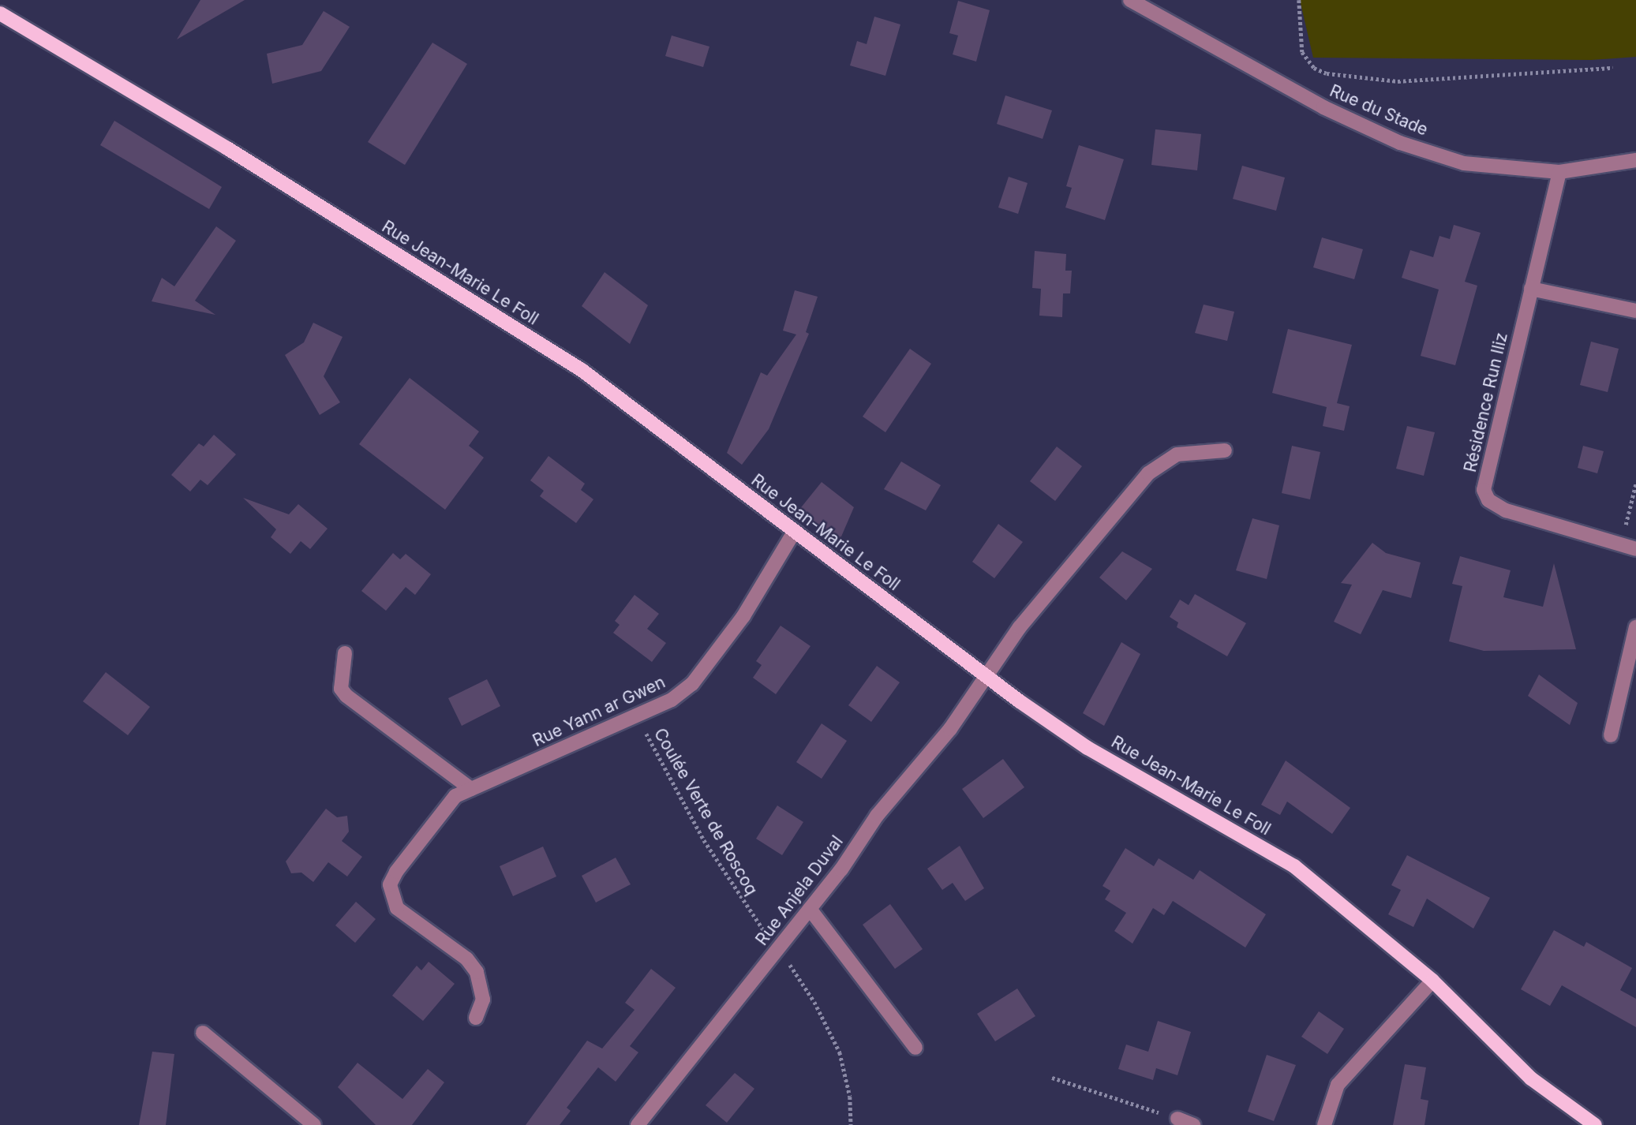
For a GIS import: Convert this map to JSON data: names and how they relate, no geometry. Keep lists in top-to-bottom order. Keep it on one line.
{"streets":{"main road":["Rue Jean-Marie Le Foll"],"street":["Rue du Stade","Résidence Run Iliz","Rue Yann ar Gwen","Rue Anjela Duval"],"path":["Coulée Verte de Roscoq"]},"crossings":[["Rue du Stade","Résidence Run Iliz"],["Rue Jean-Marie Le Foll","Rue Yann ar Gwen"],["Rue Jean-Marie Le Foll","Rue Anjela Duval"],["Rue Yann ar Gwen","Coulée Verte de Roscoq"],["Coulée Verte de Roscoq","Rue Anjela Duval"]]}
